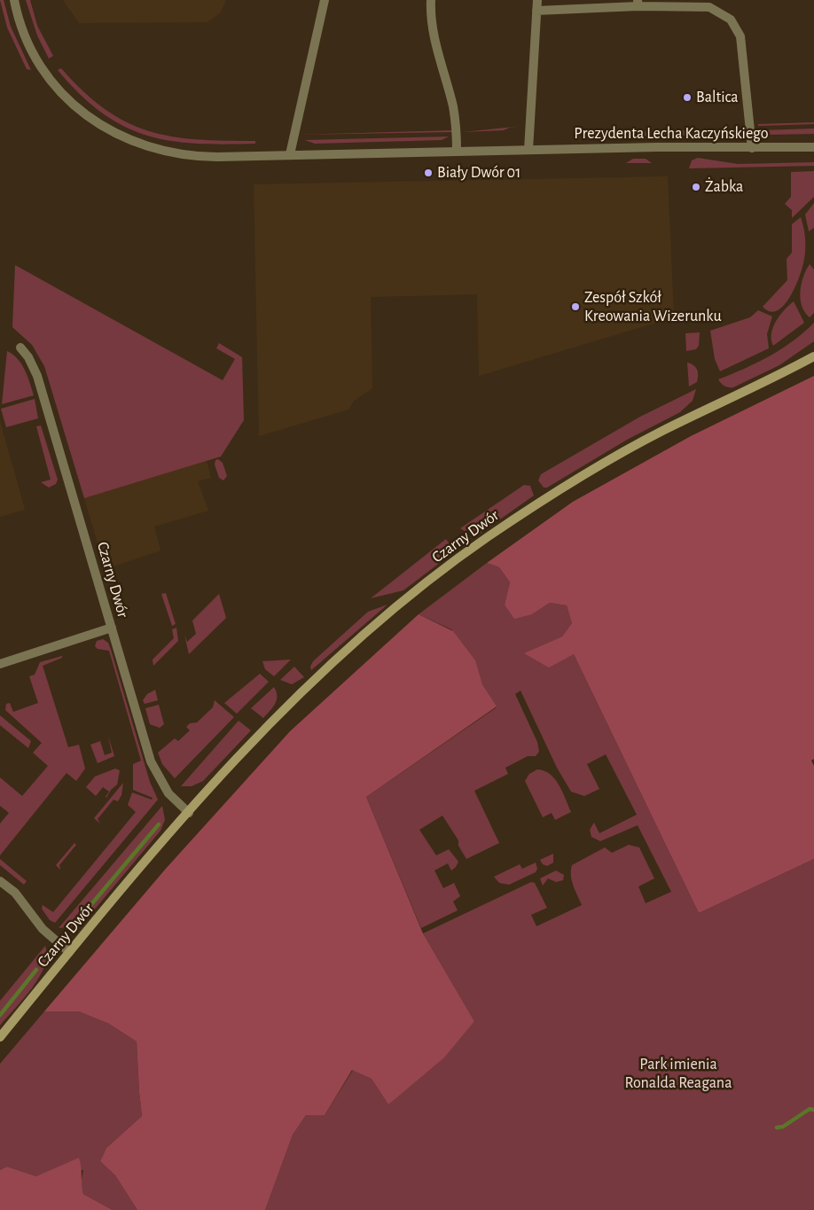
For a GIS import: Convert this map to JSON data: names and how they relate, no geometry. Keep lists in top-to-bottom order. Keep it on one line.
{"streets":{"main road":["Czarny Dwór"],"street":["Prezydenta Lecha Kaczyńskiego"]},"parks":["Park imienia Ronalda Reagana"],"places":["Baltica","Biały Dwór 01","Żabka","Zespół Szkół Kreowania Wizerunku"]}
